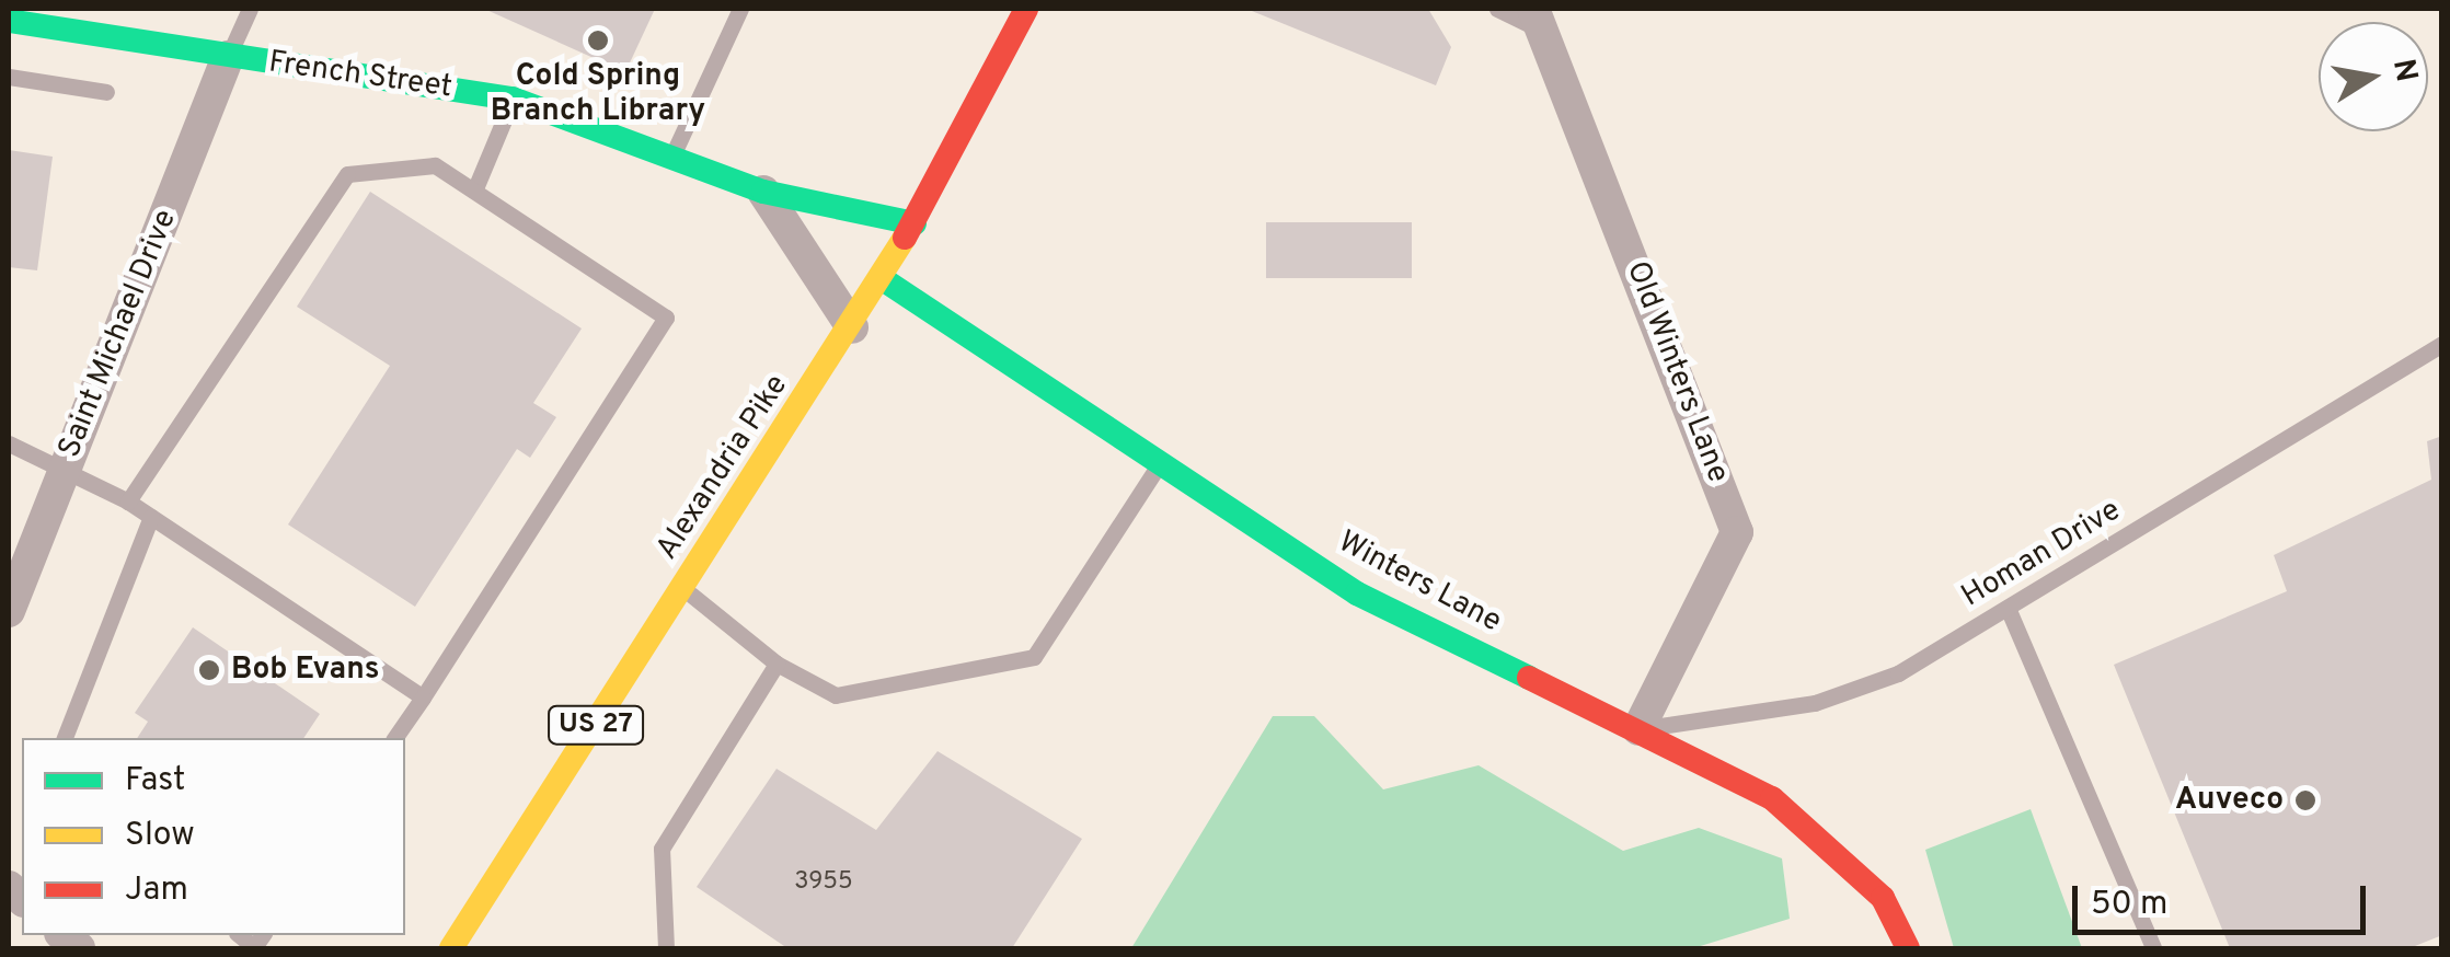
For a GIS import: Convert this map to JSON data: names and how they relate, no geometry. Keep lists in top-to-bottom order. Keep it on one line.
{"streets":{"main road":["French Street","Alexandria Pike","Winters Lane","US 27"],"street":["Saint Michael Drive","Old Winters Lane"],"lane":["Homan Drive"]},"crossings":[["French Street","Saint Michael Drive"],["French Street","Alexandria Pike"],["Old Winters Lane","Homan Drive"],["Old Winters Lane","Winters Lane"],["Alexandria Pike","Winters Lane"],["Homan Drive","Winters Lane"]],"places":["Cold Spring Branch Library","Bob Evans","Auveco"],"house_numbers":["3955"],"legend":["Fast","Slow","Jam"],"scale_bar":"50 m","north":"right"}
